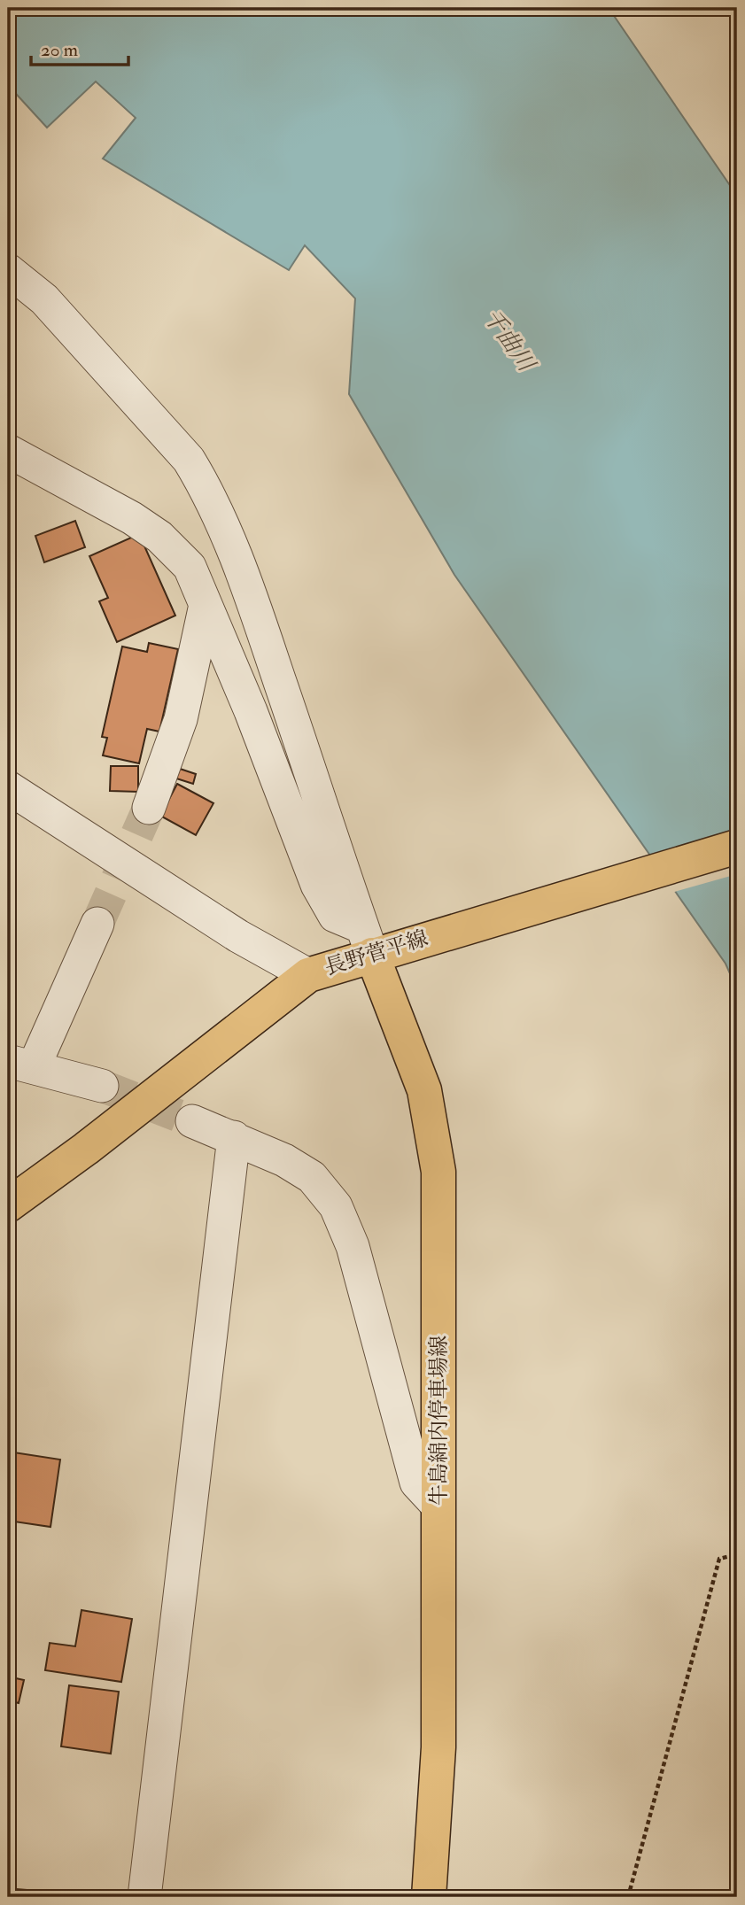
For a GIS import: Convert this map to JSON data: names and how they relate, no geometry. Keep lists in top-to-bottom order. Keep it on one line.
{"streets":{"main road":["長野菅平線","牛島綿内停車場線"]},"crossings":[["長野菅平線","牛島綿内停車場線"]],"water":["千曲川"],"scale_bar":"20 m"}
